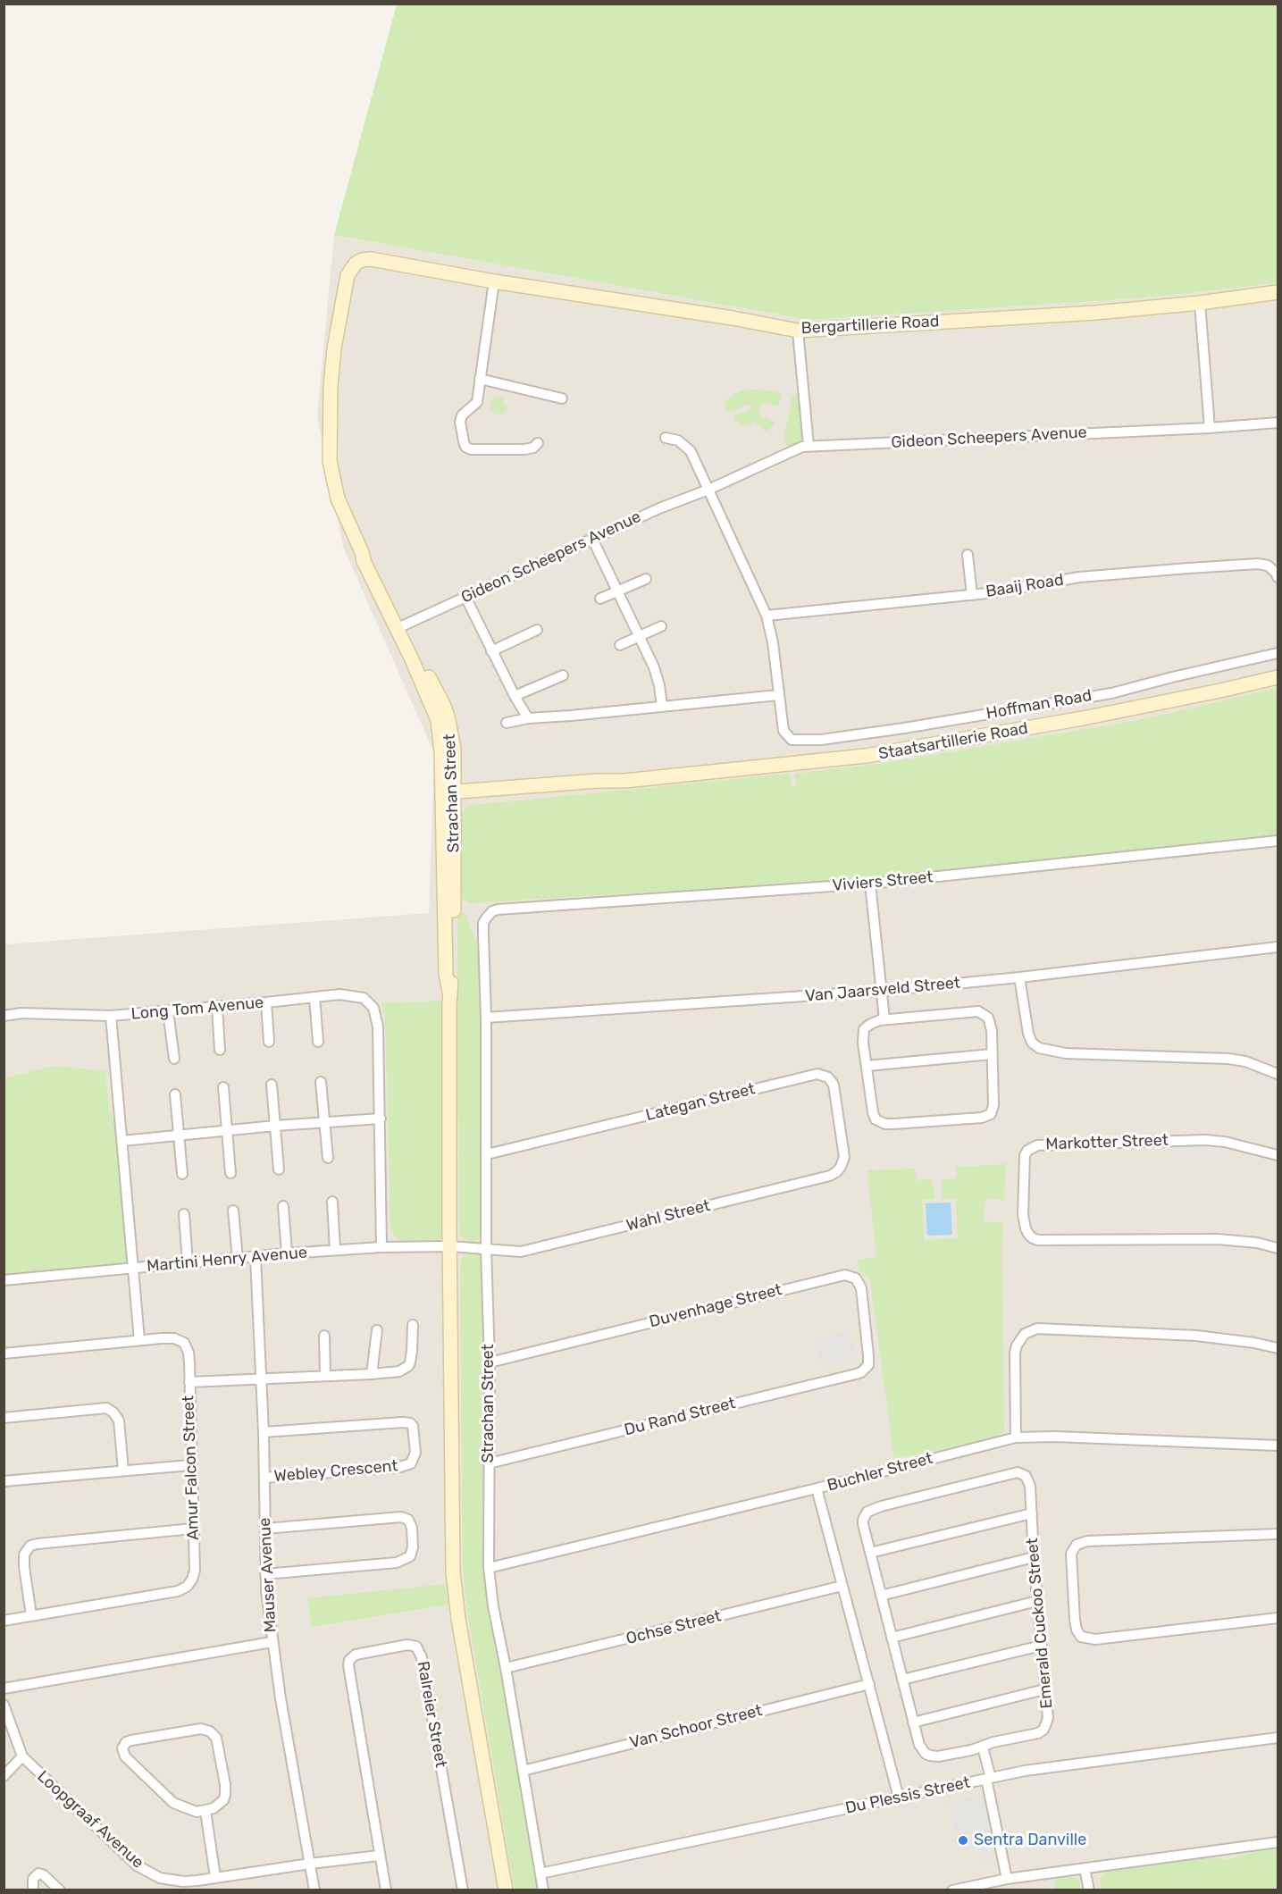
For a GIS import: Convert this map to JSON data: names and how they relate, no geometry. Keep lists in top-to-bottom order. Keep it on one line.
{"streets":{"street":["Bergartillerie Road","Gideon Scheepers Avenue","Baaij Road","Hoffman Road","Staatsartillerie Road","Strachan Street","Viviers Street","Van Jaarsveld Street","Long Tom Avenue","Lategan Street","Markotter Street","Wahl Street","Martini Henry Avenue","Duvenhage Street","Du Rand Street","Amur Falcon Street","Webley Crescent","Buchler Street","Mauser Avenue","Emerald Cuckoo Street","Ochse Street","Ralreier Street","Van Schoor Street","Du Plessis Street","Loopgraaf Avenue"]},"crossings":[["Bergartillerie Road","Strachan Street"],["Gideon Scheepers Avenue","Strachan Street"],["Staatsartillerie Road","Strachan Street"],["Strachan Street","Viviers Street"],["Strachan Street","Van Jaarsveld Street"],["Strachan Street","Lategan Street"],["Strachan Street","Wahl Street"],["Strachan Street","Martini Henry Avenue"],["Strachan Street","Duvenhage Street"],["Strachan Street","Du Rand Street"],["Strachan Street","Buchler Street"],["Strachan Street","Ochse Street"],["Strachan Street","Van Schoor Street"],["Strachan Street","Du Plessis Street"],["Lategan Street","Wahl Street"],["Wahl Street","Martini Henry Avenue"],["Martini Henry Avenue","Mauser Avenue"],["Duvenhage Street","Du Rand Street"],["Webley Crescent","Mauser Avenue"],["Mauser Avenue","Loopgraaf Avenue"]],"places":["Sentra Danville"]}
